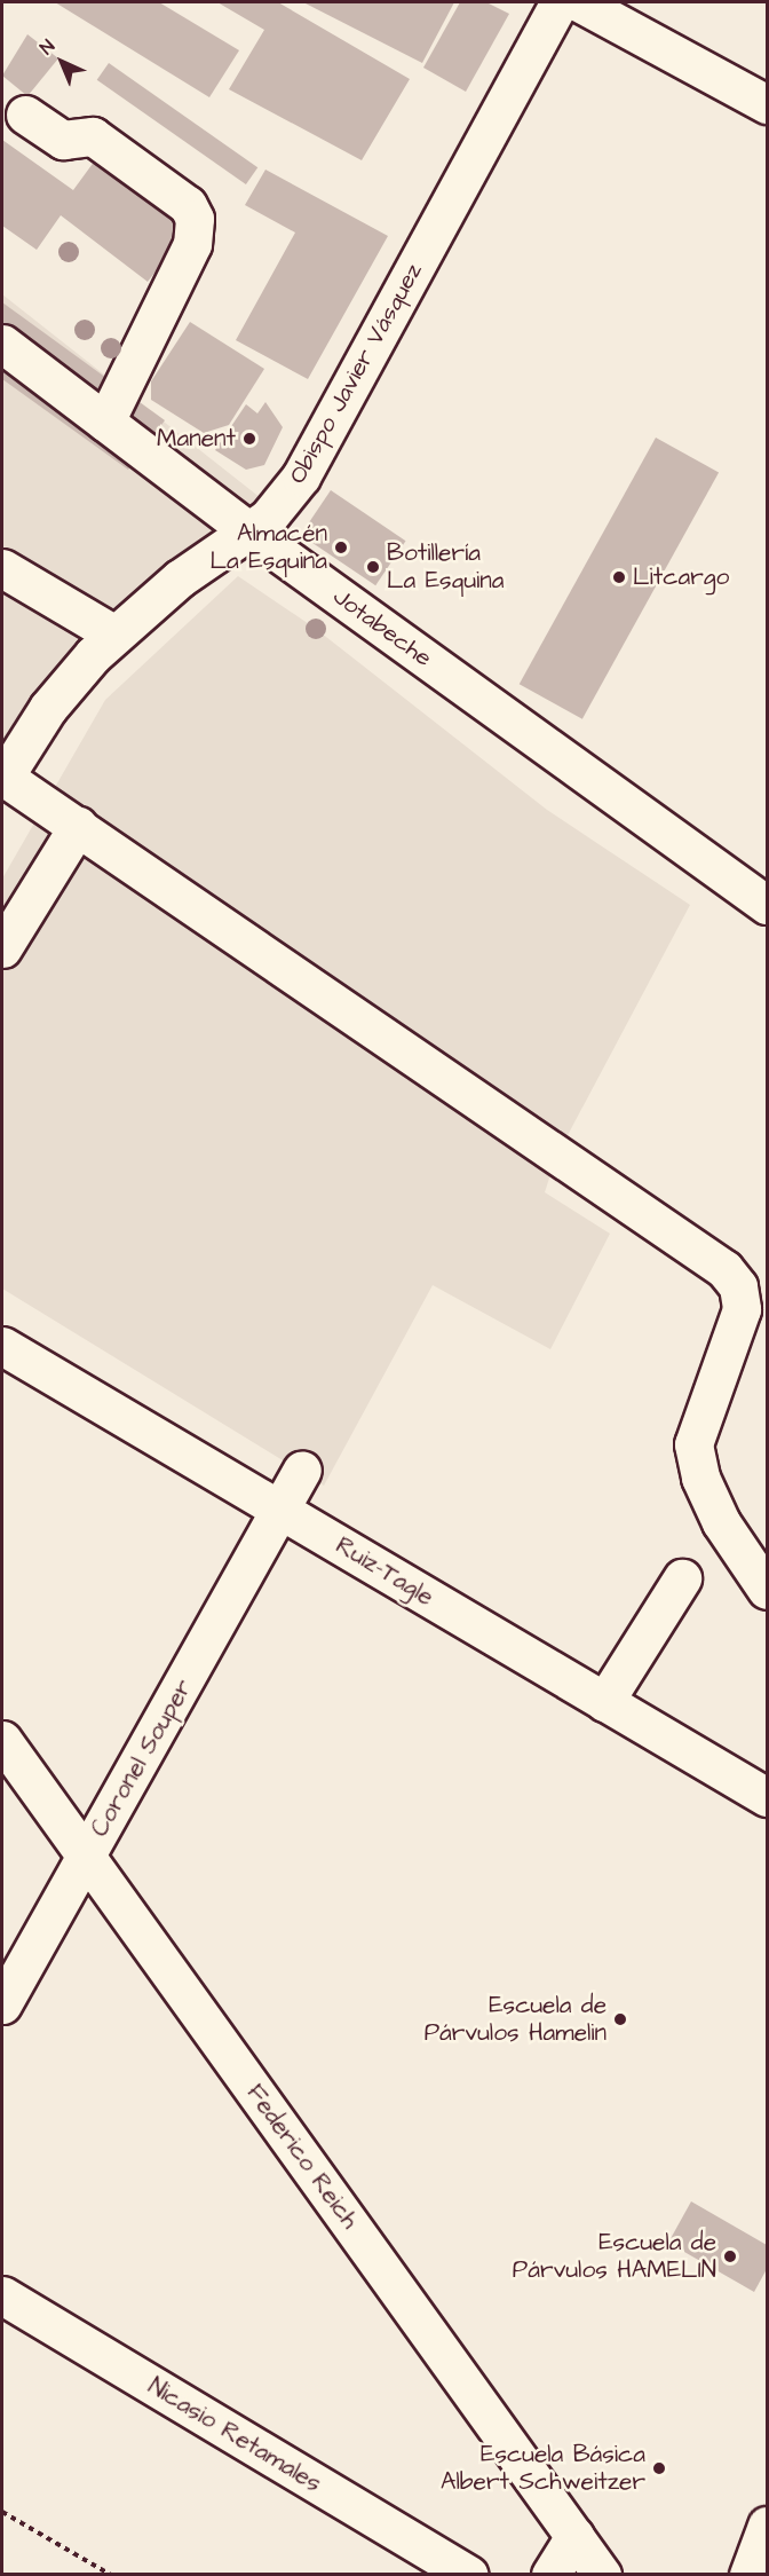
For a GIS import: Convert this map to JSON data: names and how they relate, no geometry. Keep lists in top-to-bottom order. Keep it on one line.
{"streets":{"street":["Obispo Javier Vásquez","Jotabeche","Ruiz-Tagle","Coronel Souper","Federico Reich","Nicasio Retamales"]},"crossings":[["Obispo Javier Vásquez","Jotabeche"],["Ruiz-Tagle","Coronel Souper"],["Coronel Souper","Federico Reich"]],"places":["Manent","Almacén La Esquina","Botillería La Esquina","Litcargo","Escuela de Párvulos Hamelin","Escuela de Párvulos HAMELIN","Escuela Básica Albert Schweitzer"],"north":"top left"}
